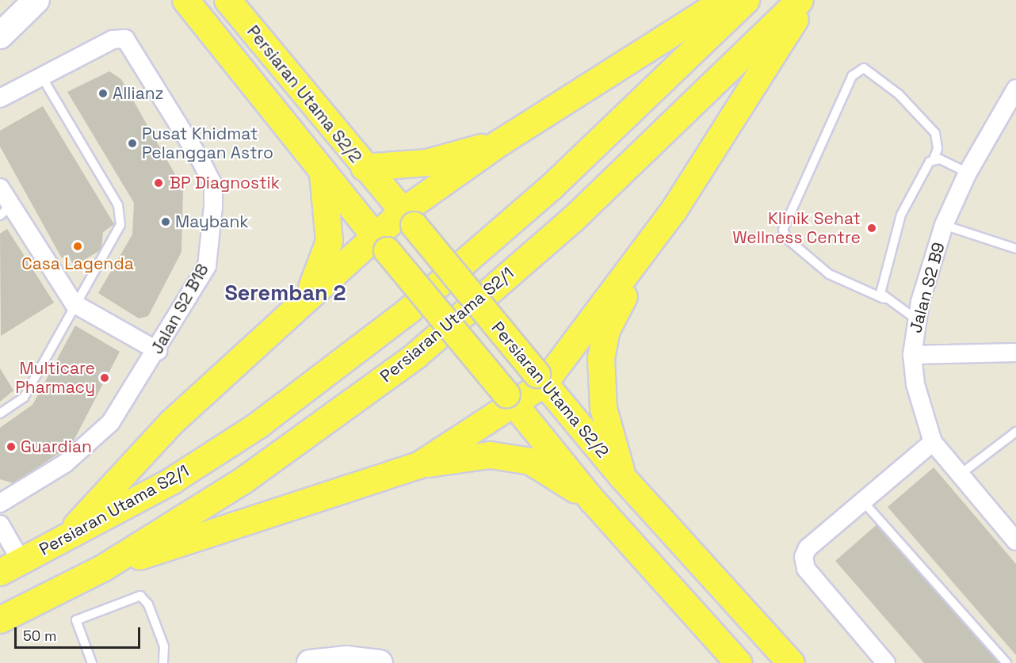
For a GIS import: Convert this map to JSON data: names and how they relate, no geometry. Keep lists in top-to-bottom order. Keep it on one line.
{"streets":{"main road":["Persiaran Utama S2/2","Persiaran Utama S2/1"],"street":["Jalan S2 B9","Jalan S2 B18"]},"districts":["Seremban 2"],"places":["Allianz","Pusat Khidmat Pelanggan Astro","BP Diagnostik","Maybank","Klinik Sehat Wellness Centre","Casa Lagenda","Multicare Pharmacy","Guardian"],"scale_bar":"50 m"}
